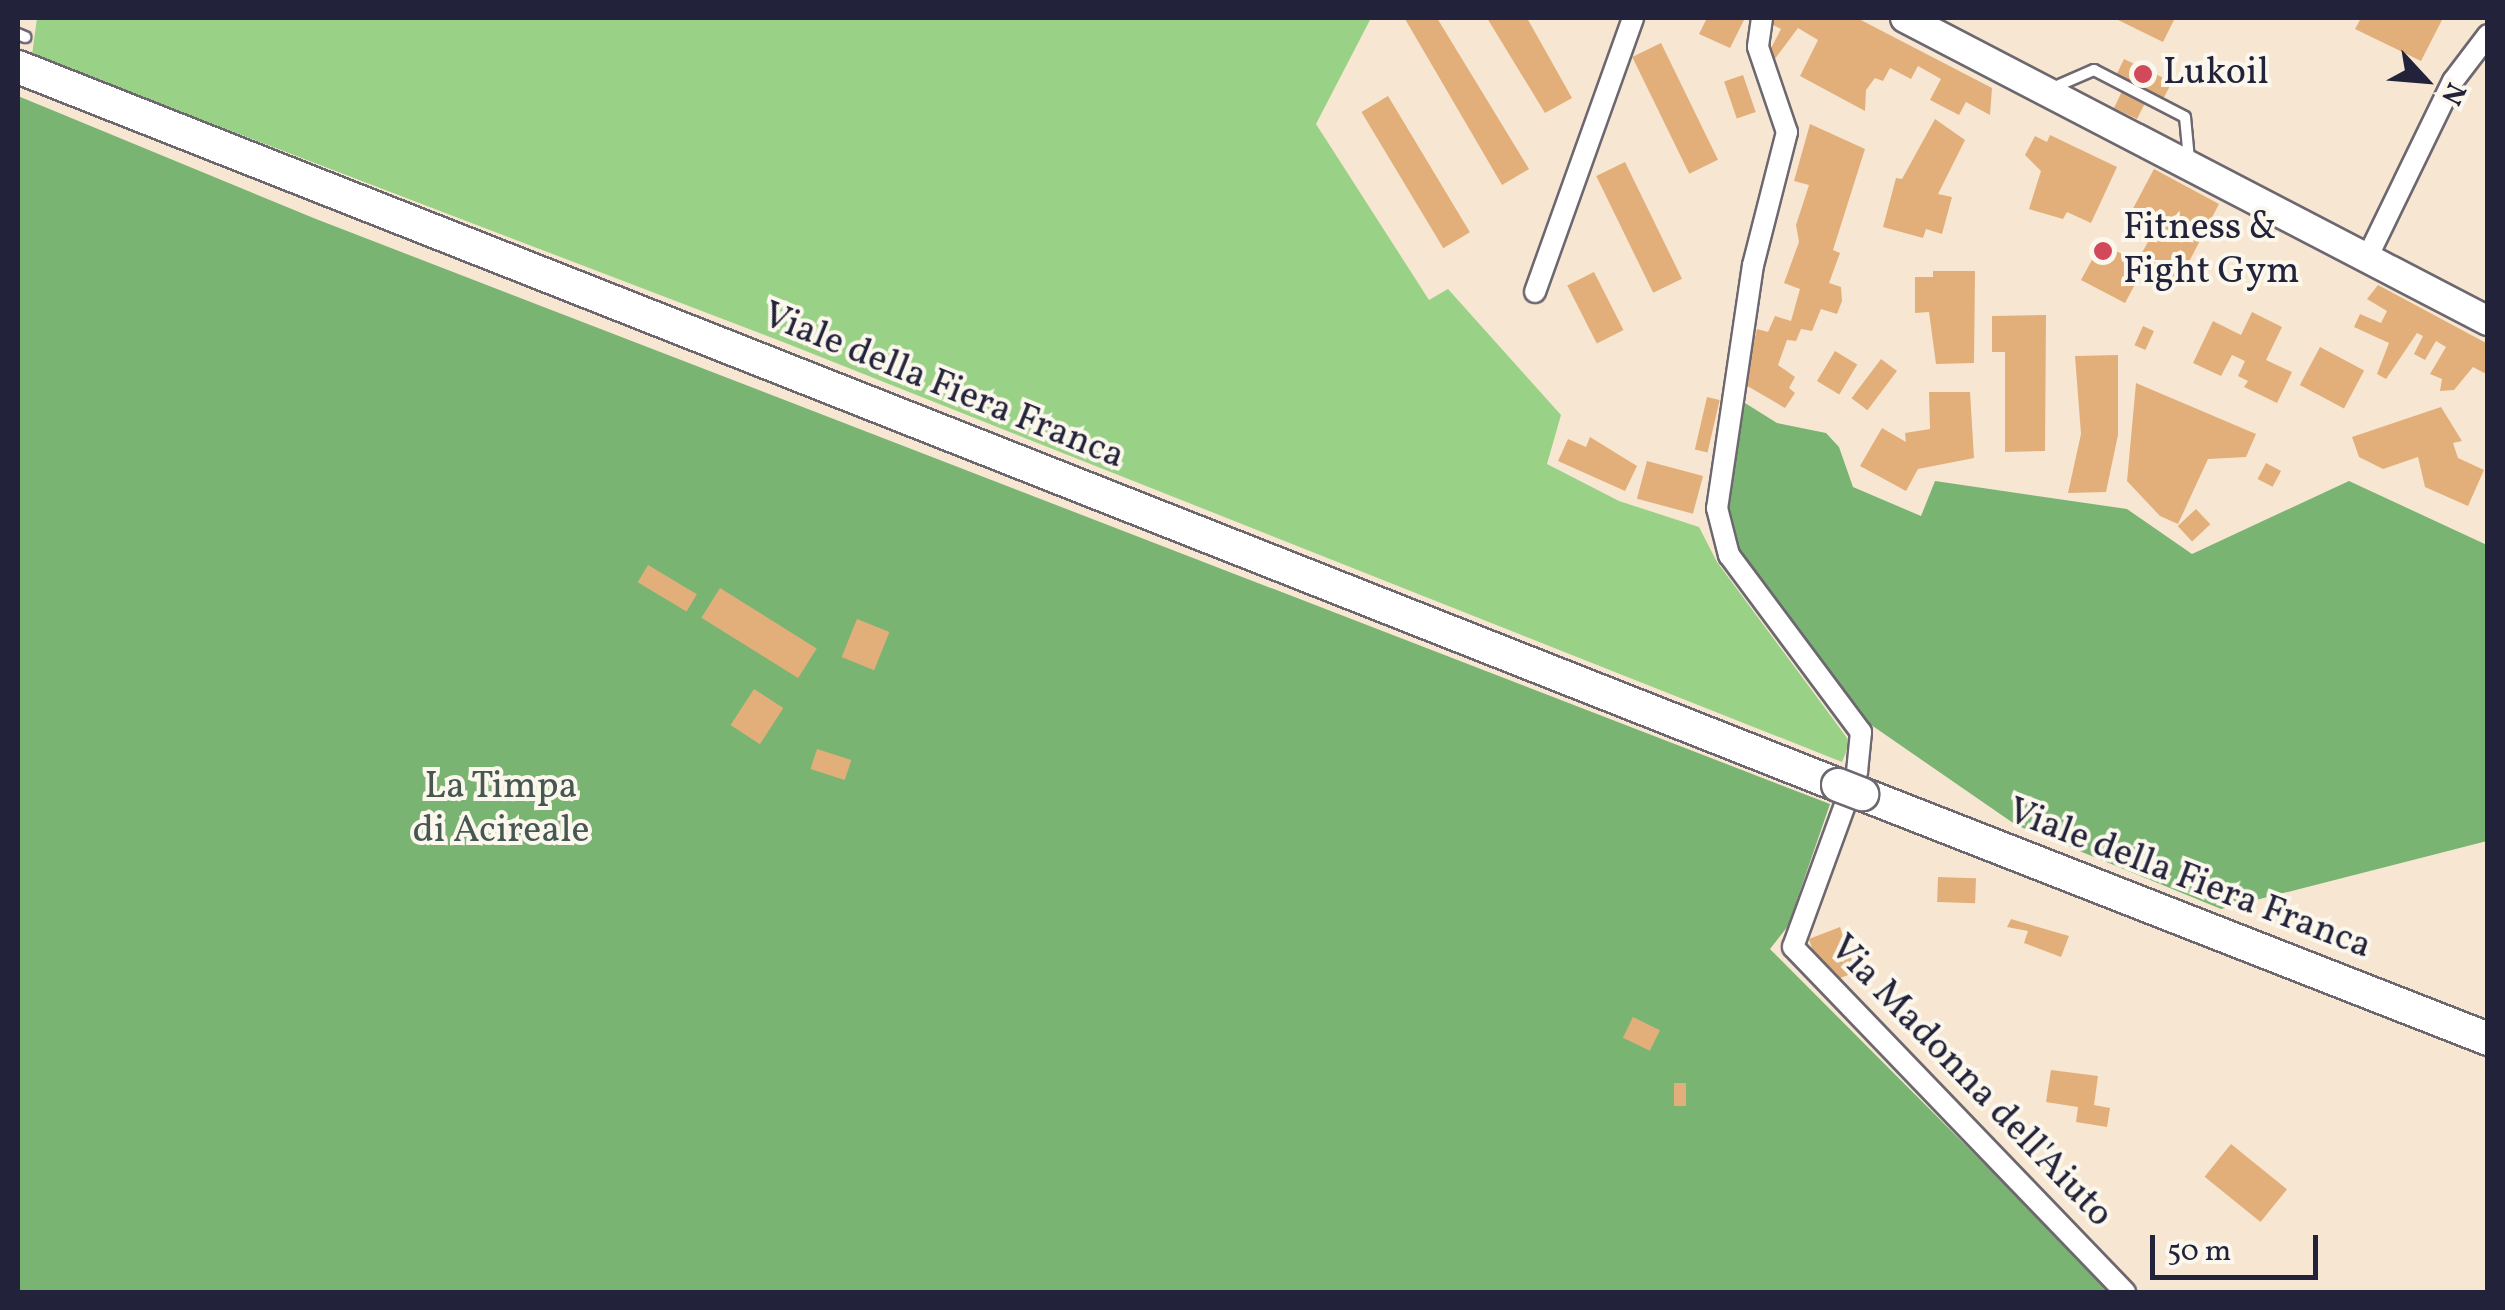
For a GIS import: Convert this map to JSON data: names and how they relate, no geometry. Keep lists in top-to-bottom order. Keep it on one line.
{"streets":{"main road":["Viale della Fiera Franca"],"street":["Via Madonna dell'Aiuto"]},"parks":["La Timpa di Acireale"],"places":["Lukoil","Fitness & Fight Gym"],"scale_bar":"50 m","north":"bottom right"}
